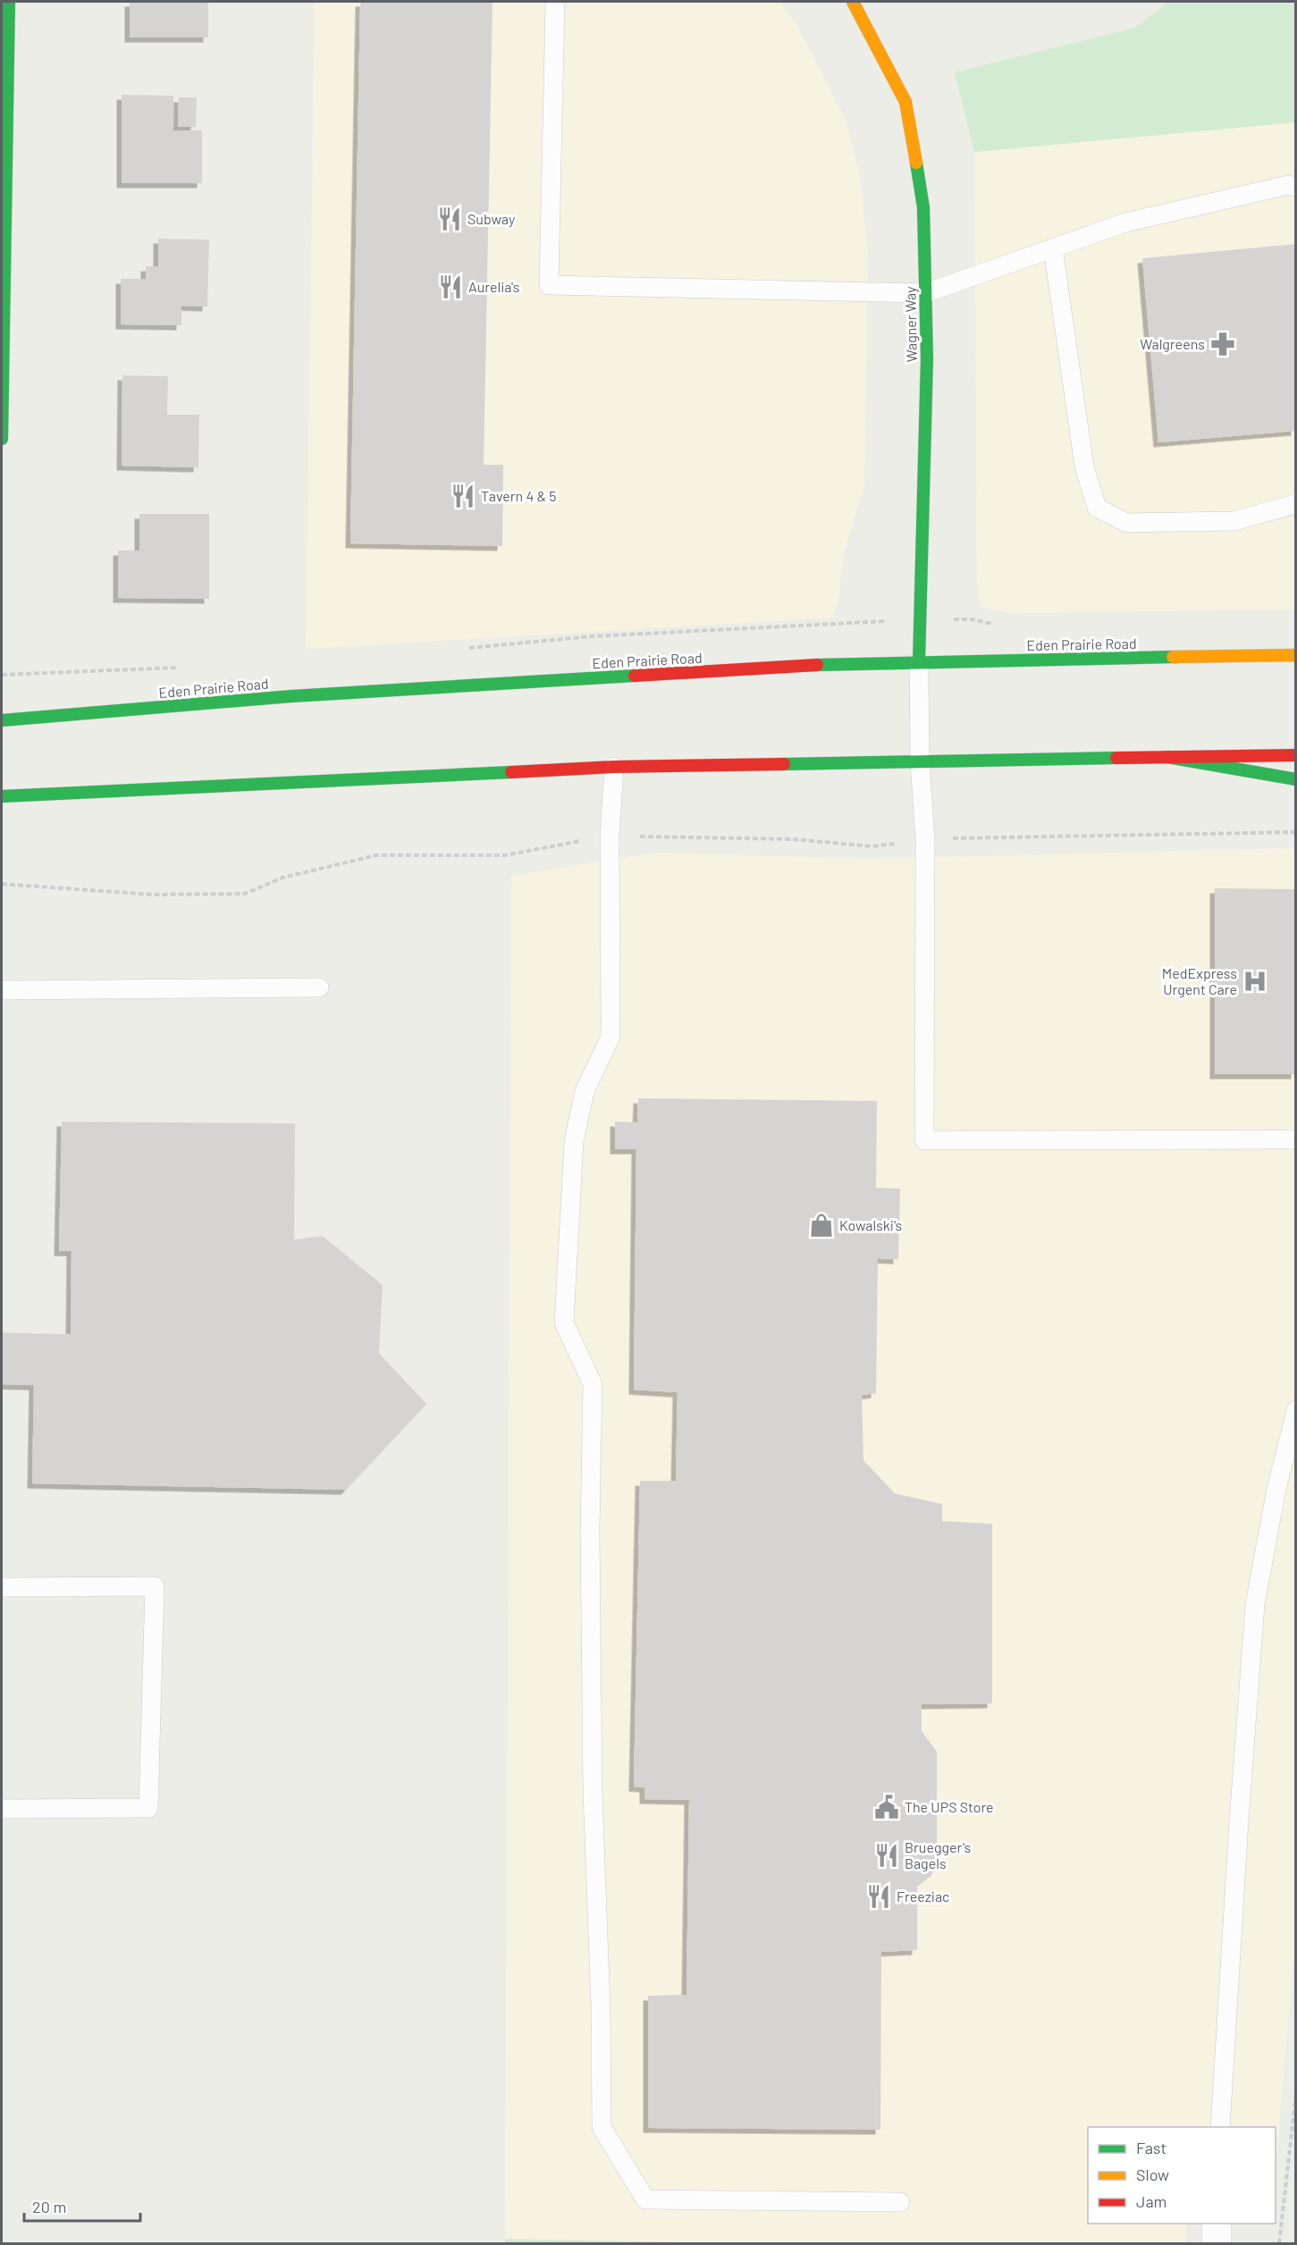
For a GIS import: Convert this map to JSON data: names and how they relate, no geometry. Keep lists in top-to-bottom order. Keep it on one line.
{"streets":{"main road":["Wagner Way","Eden Prairie Road"]},"crossings":[["Wagner Way","Eden Prairie Road"]],"places":{"restaurant":["Subway","Aurelia's","Tavern 4 & 5","Bruegger's Bagels","Freeziac"],"pharmacy":["Walgreens"],"hospital":["MedExpress Urgent Care"],"shop":["Kowalski's"],"public building":["The UPS Store"]},"legend":["Fast","Slow","Jam"],"scale_bar":"20 m"}
